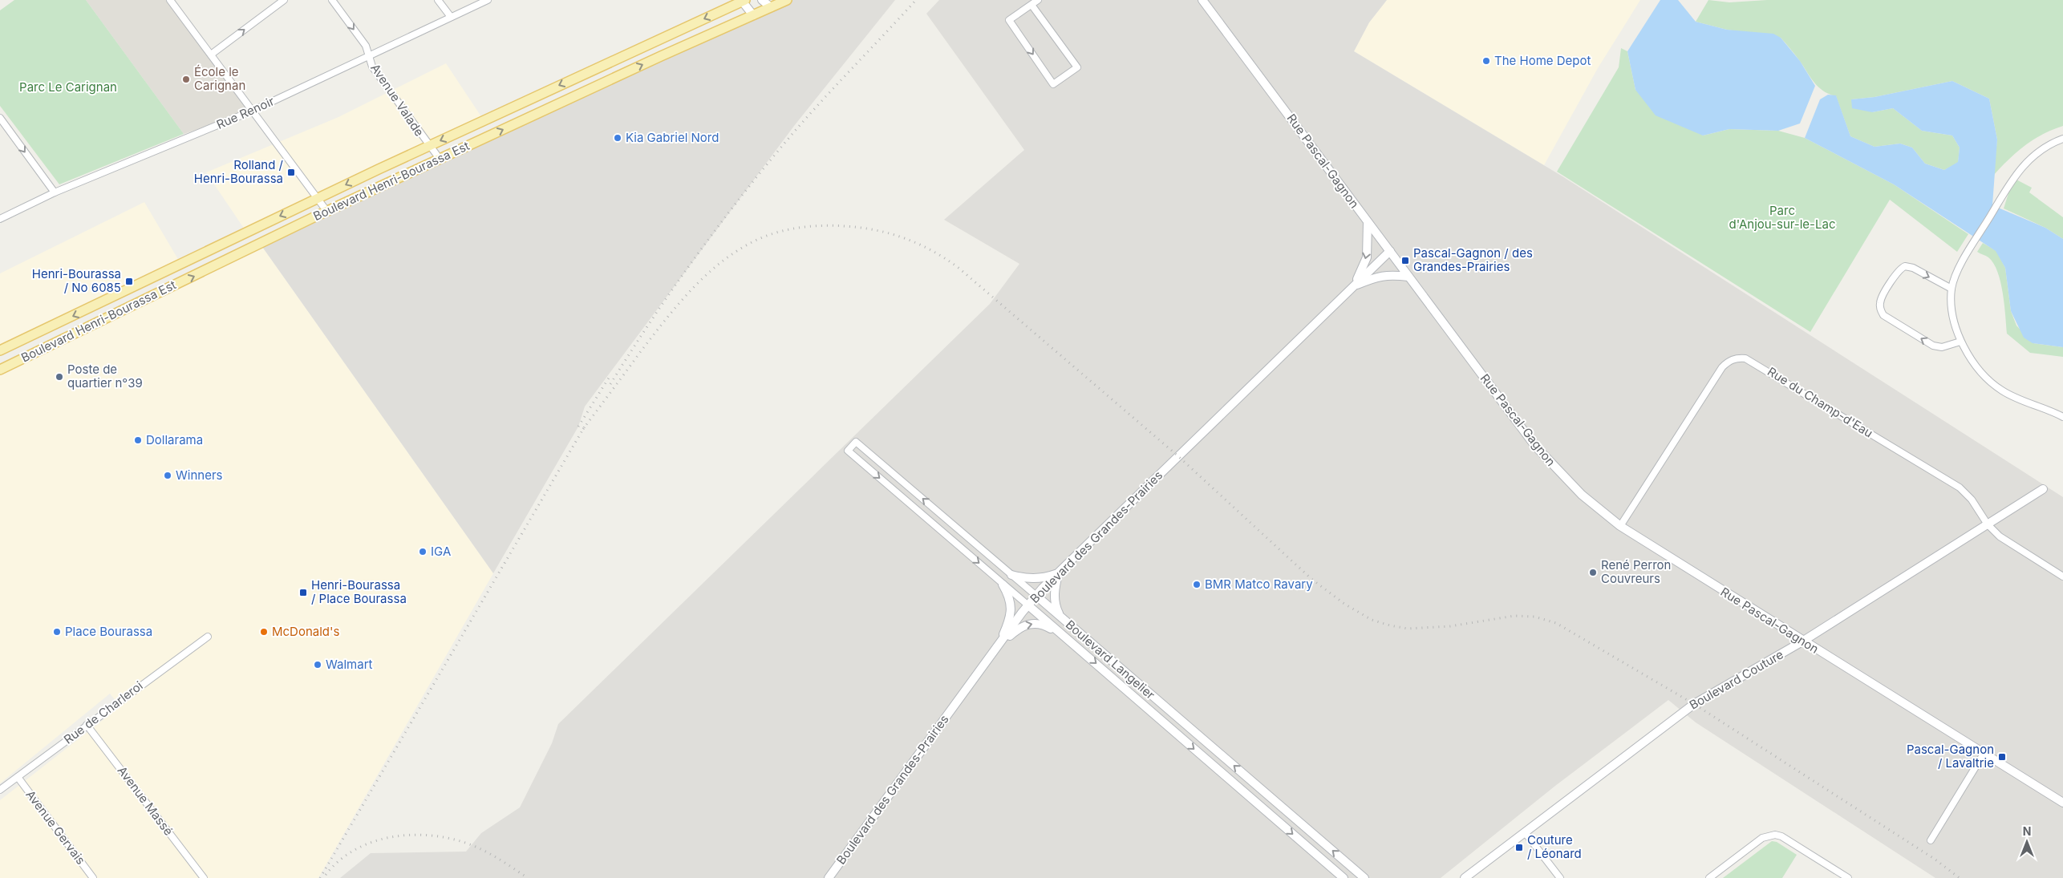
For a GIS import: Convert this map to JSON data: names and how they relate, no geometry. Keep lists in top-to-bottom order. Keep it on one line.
{"streets":{"main road":["Rue Pascal-Gagnon","Boulevard Henri-Bourassa Est","Boulevard des Grandes-Prairies","Boulevard Langelier","Boulevard Couture"],"street":["Avenue Valade","Rue Renoir","Rue du Champ-d'Eau","Rue de Charleroi","Avenue Massé","Avenue Gervais"]},"crossings":[["Avenue Valade","Rue Renoir"],["Avenue Valade","Boulevard Henri-Bourassa Est"],["Rue Pascal-Gagnon","Rue du Champ-d'Eau"],["Rue Pascal-Gagnon","Boulevard des Grandes-Prairies"],["Rue Pascal-Gagnon","Boulevard Couture"],["Rue du Champ-d'Eau","Boulevard Couture"],["Boulevard des Grandes-Prairies","Boulevard Langelier"],["Rue de Charleroi","Avenue Massé"],["Rue de Charleroi","Avenue Gervais"]],"one_way":["Avenue Valade"],"parks":["Parc Le Carignan","Parc d'Anjou-sur-le-Lac"],"places":{"other":["The Home Depot","École le Carignan","Kia Gabriel Nord","Poste de quartier n°39","Dollarama","Winners","IGA","René Perron Couvreurs","BMR Matco Ravary","Place Bourassa","McDonald's","Walmart"],"transit":["Rolland / Henri-Bourassa","Pascal-Gagnon / des Grandes-Prairies","Henri-Bourassa / No 6085","Henri-Bourassa / Place Bourassa","Pascal-Gagnon / Lavaltrie","Couture / Léonard"]},"north":"top"}
